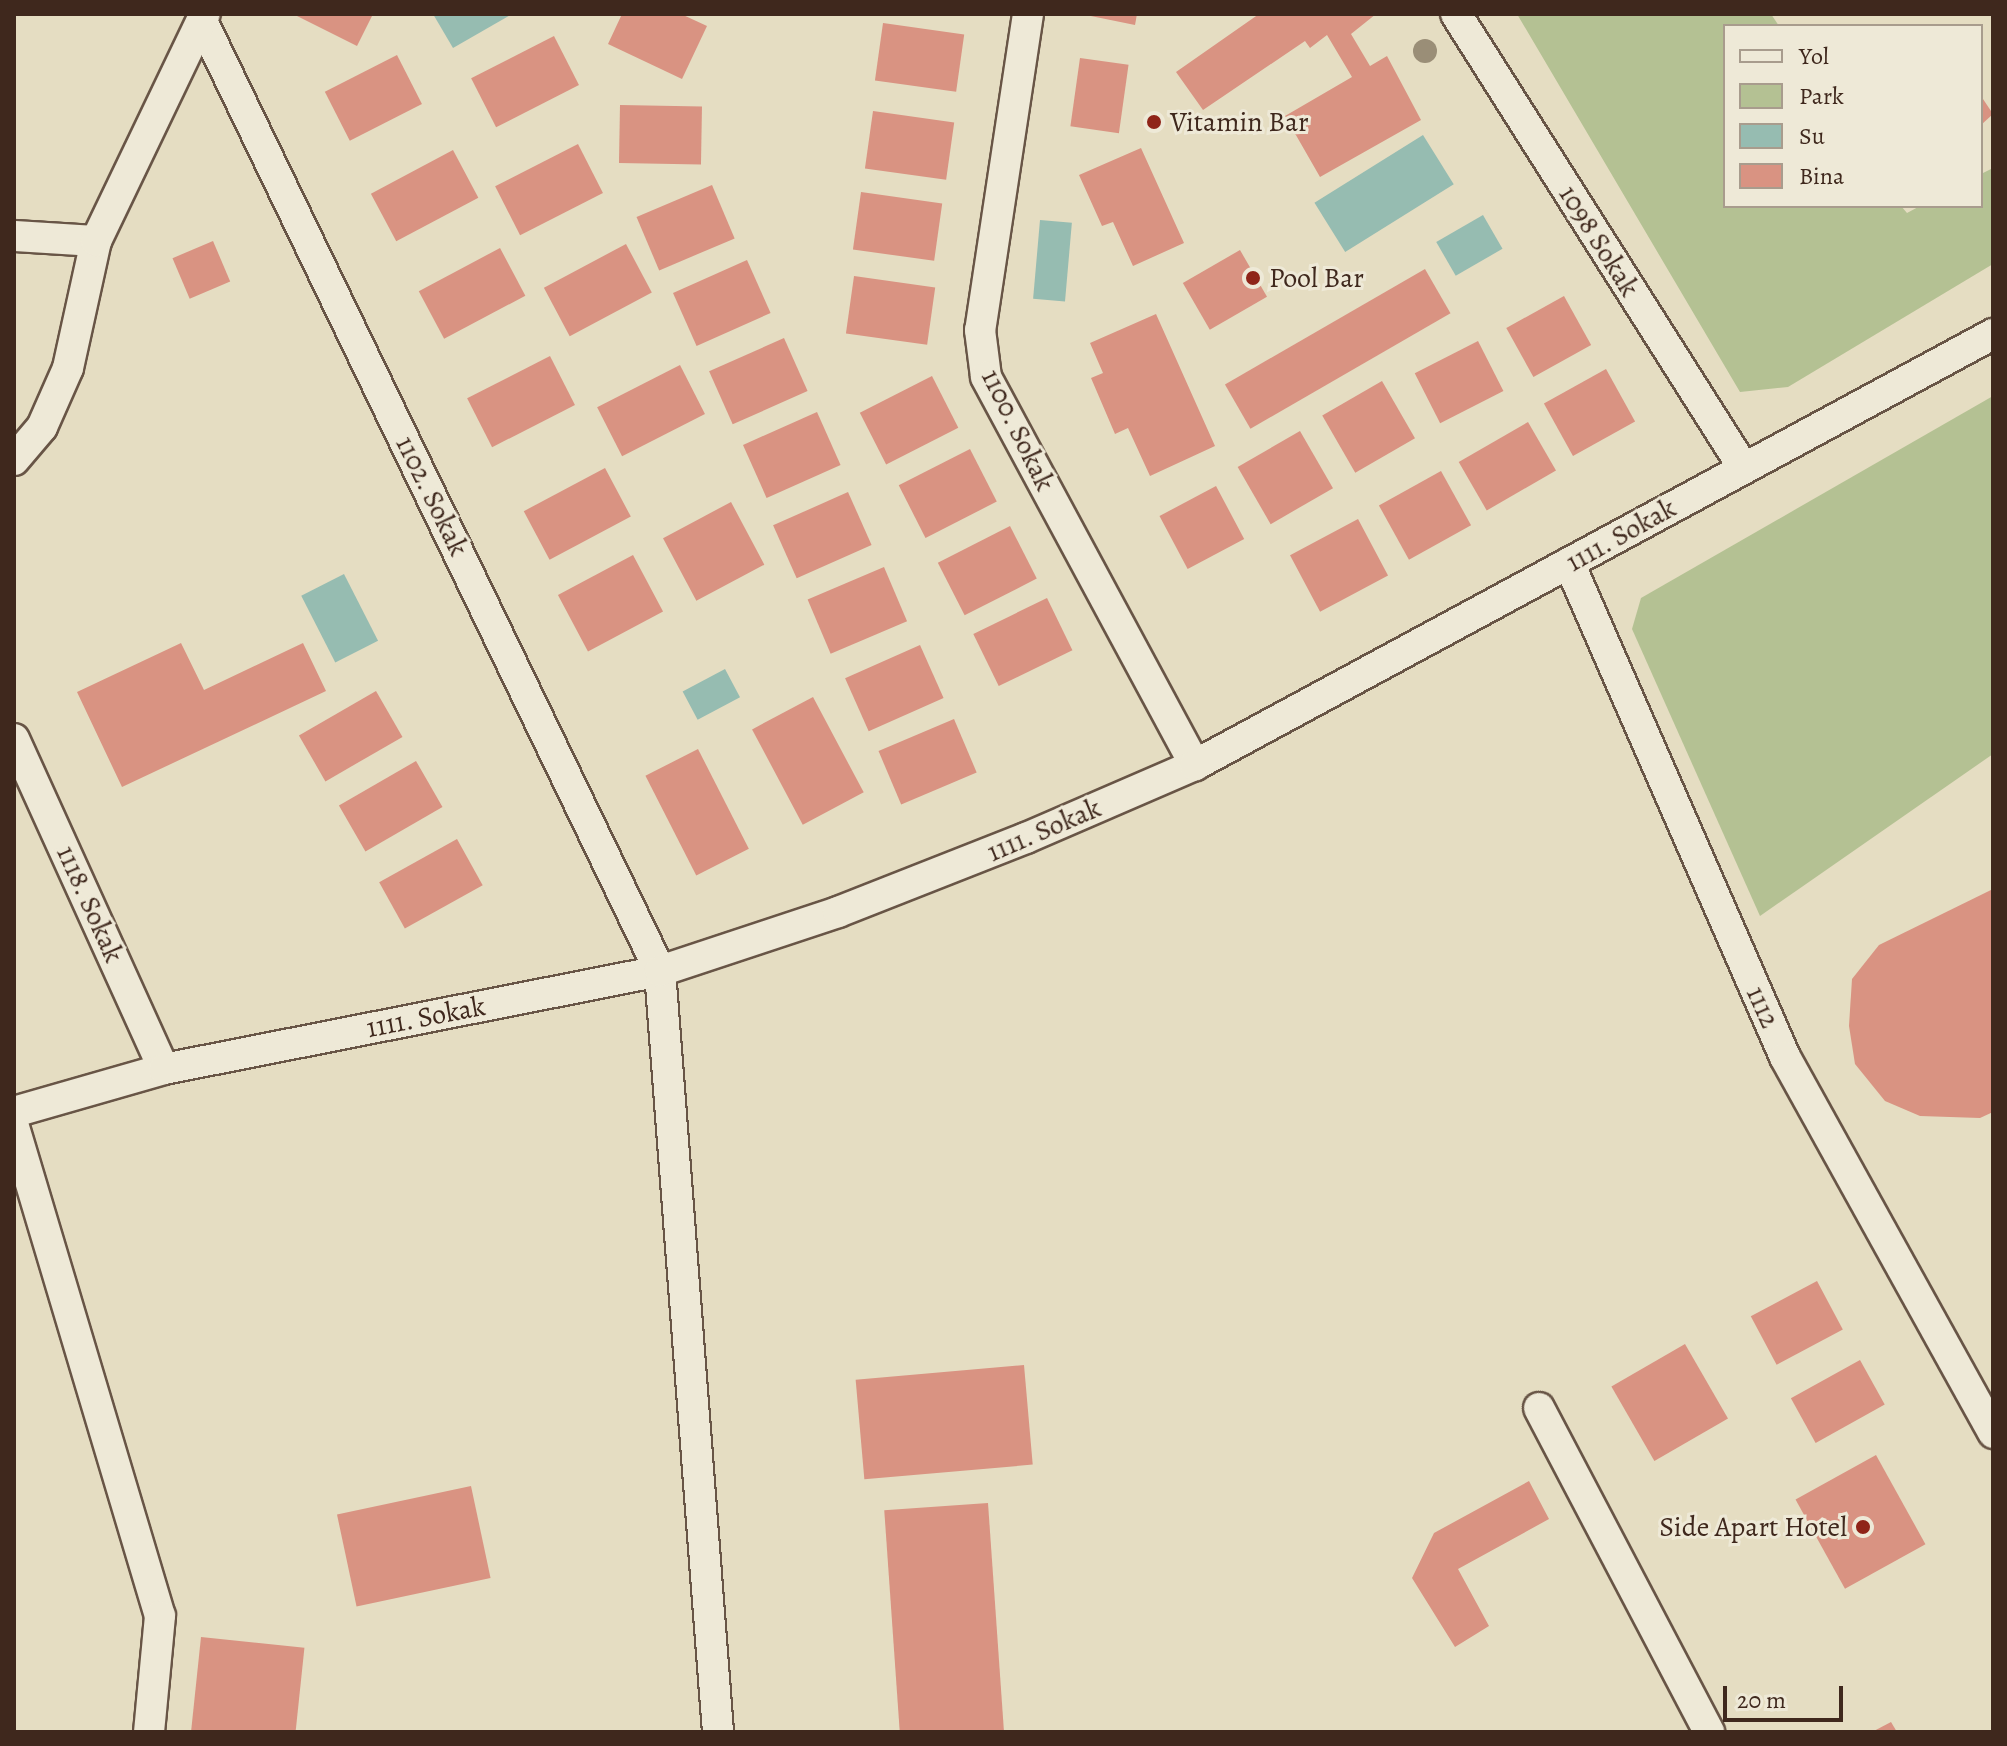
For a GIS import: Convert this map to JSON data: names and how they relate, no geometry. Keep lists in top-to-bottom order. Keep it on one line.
{"streets":{"street":["1098 Sokak","1100. Sokak","1102. Sokak","1111. Sokak","1118. Sokak","1112"]},"crossings":[["1098 Sokak","1111. Sokak"],["1100. Sokak","1111. Sokak"],["1102. Sokak","1111. Sokak"],["1111. Sokak","1118. Sokak"],["1111. Sokak","1112"]],"places":["Vitamin Bar","Pool Bar","Side Apart Hotel"],"legend":["Yol","Park","Su","Bina"],"scale_bar":"20 m"}
